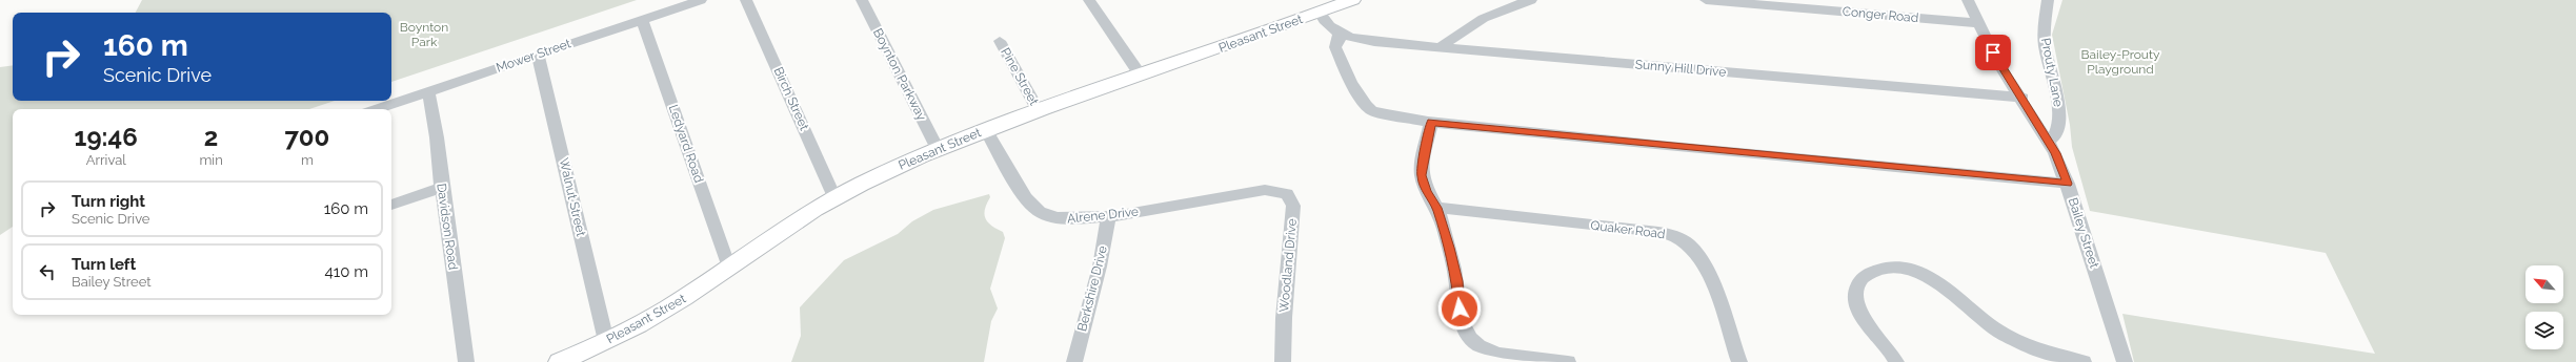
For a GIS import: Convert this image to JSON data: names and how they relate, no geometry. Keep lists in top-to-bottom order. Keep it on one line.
{"streets":{"main road":["Pleasant Street"],"street":["Conger Road","Mower Street","Sunny Hill Drive","Prouty Lane","Boynton Parkway","Pine Street","Birch Street","Ledyard Road","Walnut Street","Alrene Drive","Davidson Road","Quaker Road","Bailey Street","Woodland Drive","Berkshire Drive"]},"crossings":[["Conger Road","Bailey Street"],["Pleasant Street","Boynton Parkway"],["Pleasant Street","Pine Street"],["Pleasant Street","Birch Street"],["Pleasant Street","Ledyard Road"],["Pleasant Street","Walnut Street"],["Pleasant Street","Alrene Drive"],["Mower Street","Ledyard Road"],["Mower Street","Walnut Street"],["Mower Street","Davidson Road"],["Sunny Hill Drive","Bailey Street"],["Prouty Lane","Bailey Street"],["Alrene Drive","Woodland Drive"],["Alrene Drive","Berkshire Drive"]],"parks":["Boynton Park","Bailey-Prouty Playground"],"north":"top left","page":{"turn":["160 m","Scenic Drive"],"eta":["19:46","Arrival","2","min","700","m"],"list":[{"name":"Turn right","note":"Scenic Drive","value":"160 m"},{"name":"Turn left","note":"Bailey Street","value":"410 m"}]}}
